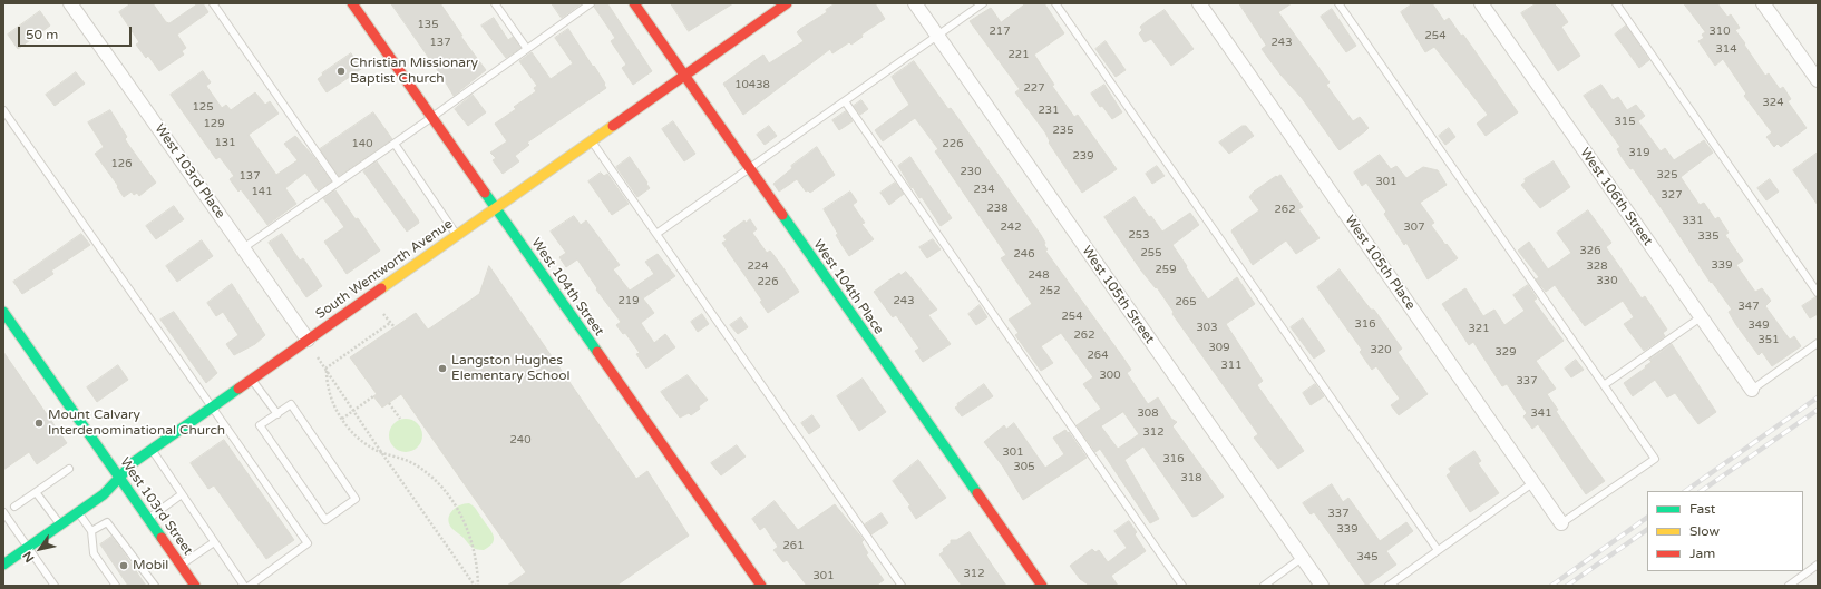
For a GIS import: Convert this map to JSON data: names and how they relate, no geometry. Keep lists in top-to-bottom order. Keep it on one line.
{"streets":{"street":["West 103rd Place","West 106th Street","West 105th Place","South Wentworth Avenue","West 104th Street","West 104th Place","West 105th Street","West 103rd Street"]},"crossings":[["West 103rd Place","South Wentworth Avenue"],["South Wentworth Avenue","West 104th Street"],["South Wentworth Avenue","West 104th Place"],["South Wentworth Avenue","West 103rd Street"]],"places":["Christian Missionary Baptist Church","Langston Hughes Elementary School","Mount Calvary Interdenominational Church","Mobil"],"house_numbers":["135","217","310","254","137","243","314","221","10438","227","324","125","231","315","129","235","131","140","226","319","239","126","230","325","137","301","234","141","327","238","262","331","242","307","253","335","326","255","246","339","224","328","259","248","330","226","252","219","243","265","347","254","316","349","303","321","262","351","309","320","329","264","311","300","337","308","341","312","240","301","316","305","318","337","339","261","345","312","301"],"legend":["Fast","Slow","Jam"],"scale_bar":"50 m","north":"bottom left"}
